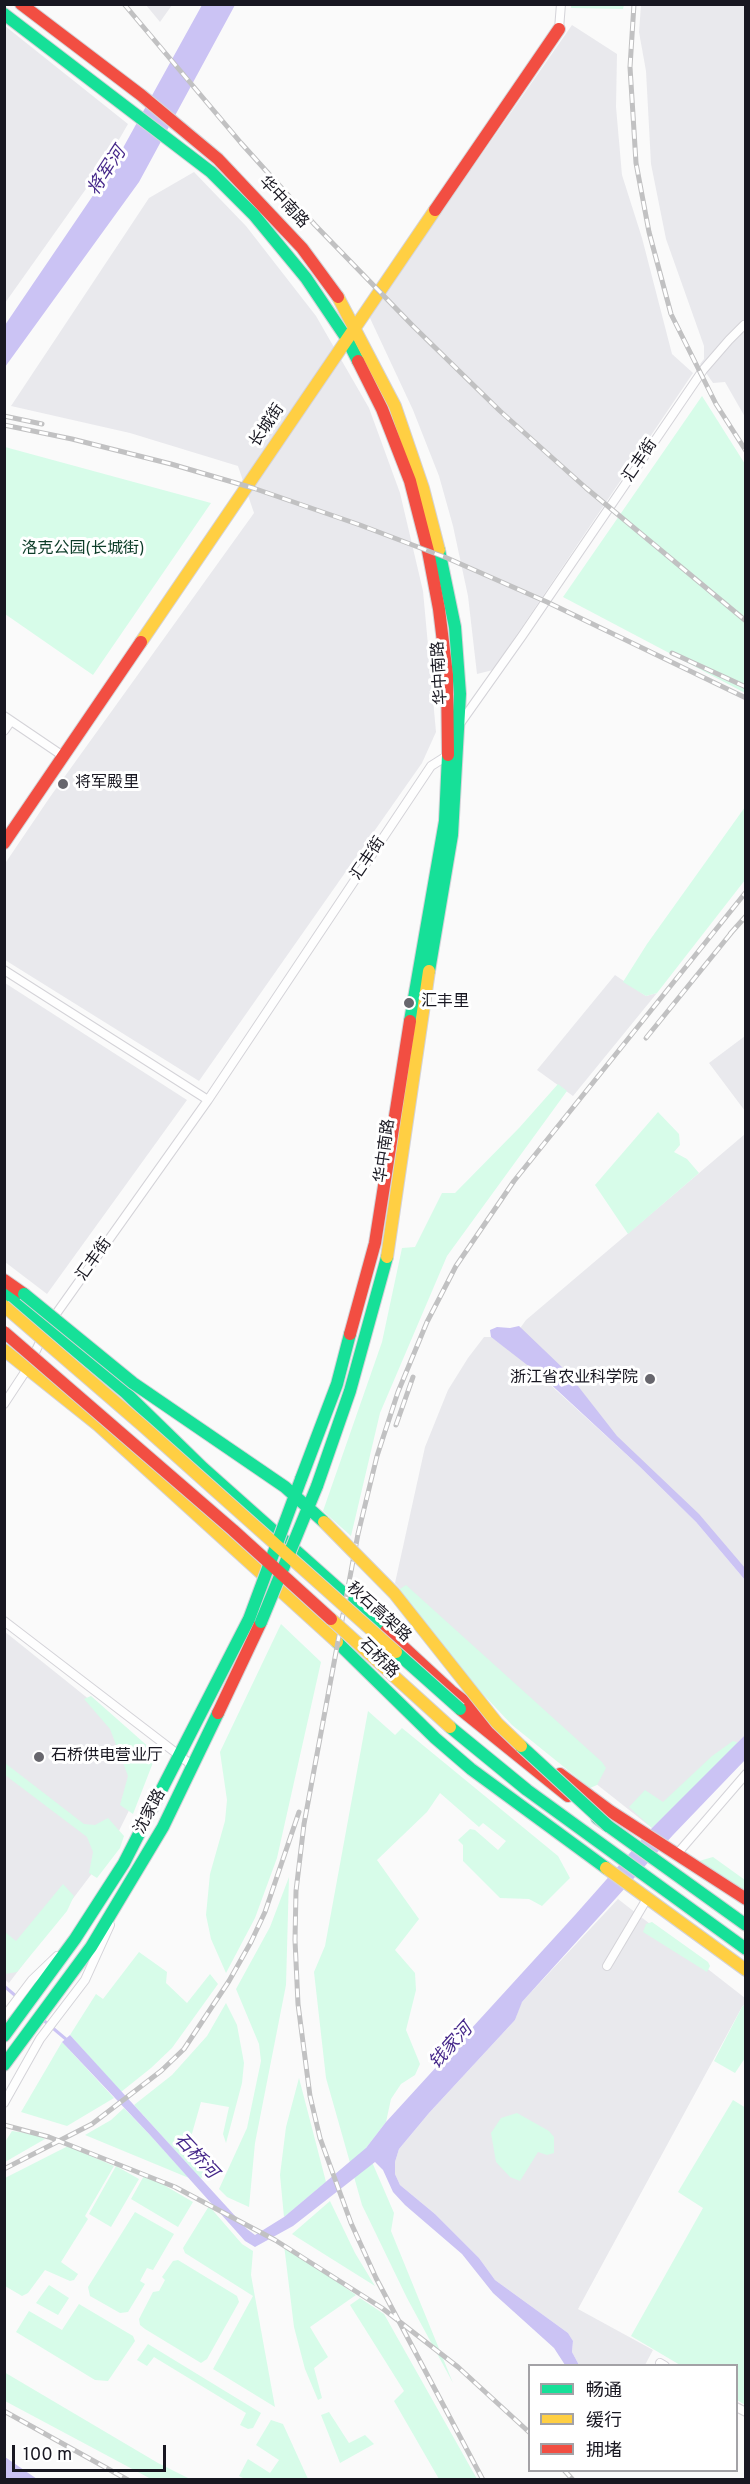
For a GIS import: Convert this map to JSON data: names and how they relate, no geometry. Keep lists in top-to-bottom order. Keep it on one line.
{"streets":{"main road":["华中南路","长城街","秋石高架路","石桥路","沈家路"],"street":["汇丰街"]},"crossings":[["华中南路","长城街"],["华中南路","汇丰街"],["华中南路","沈家路"],["汇丰街","石桥路"]],"water":["将军河","钱家河","石桥河"],"parks":["洛克公园(长城街)"],"places":["将军殿里","汇丰里","浙江省农业科学院","石桥供电营业厅"],"legend":["畅通","缓行","拥堵"],"scale_bar":"100 m"}
